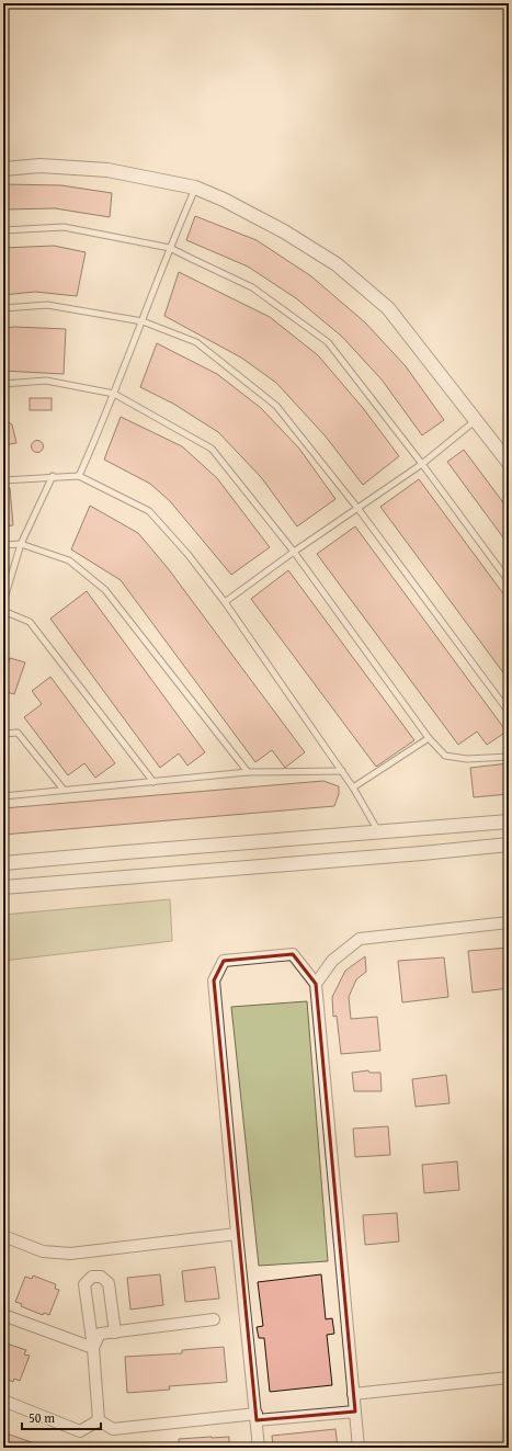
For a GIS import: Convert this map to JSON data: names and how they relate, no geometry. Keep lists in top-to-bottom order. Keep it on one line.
{"scale_bar":"50 m"}
